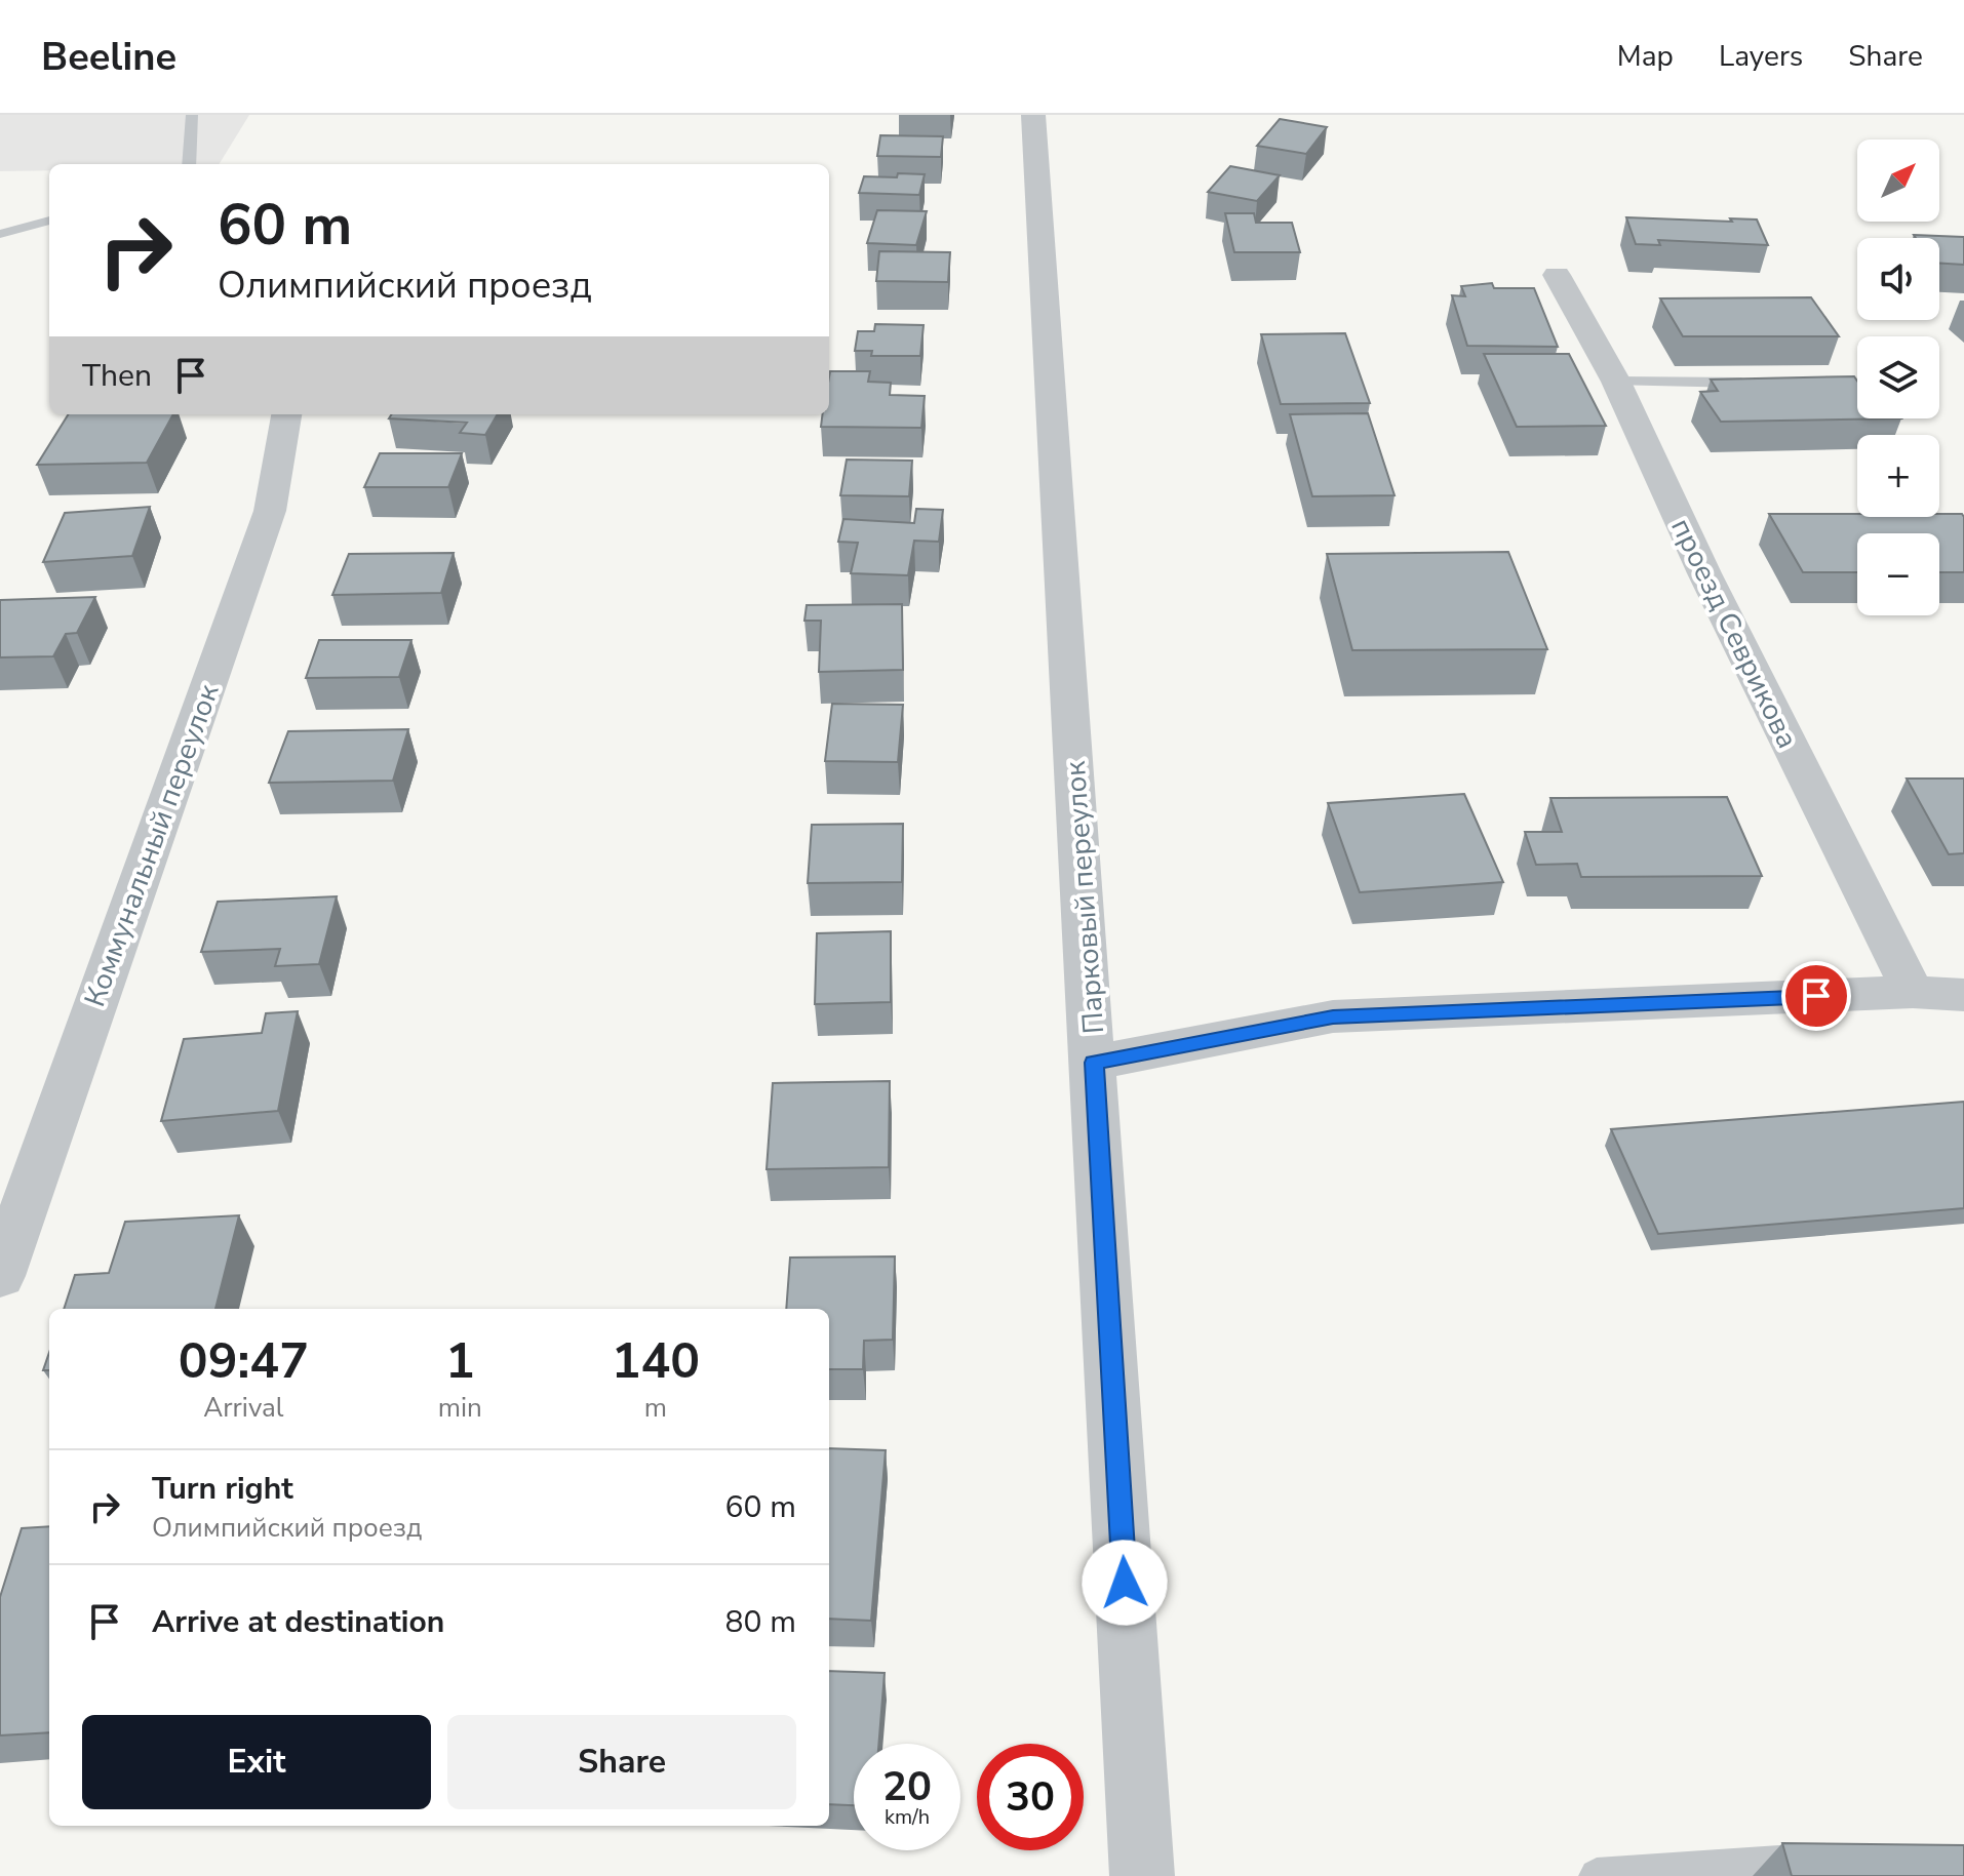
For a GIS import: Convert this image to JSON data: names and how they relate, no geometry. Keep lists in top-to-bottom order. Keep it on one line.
{"streets":{"street":["проезд Севрикова","Коммунальный переулок","Парковый переулок"]},"north":"top right","page":{"header":"Beeline","nav":["Map","Layers","Share"],"map_buttons":["+","−"],"turn":["60 m","Олимпийский проезд"],"then":"Then","eta":["09:47","Arrival","1","min","140","m"],"list":[{"name":"Turn right","note":"Олимпийский проезд","value":"60 m"},{"name":"Arrive at destination","value":"80 m"}],"buttons":["Exit","Share"],"speed":"20 km/h","limit":"30"}}
